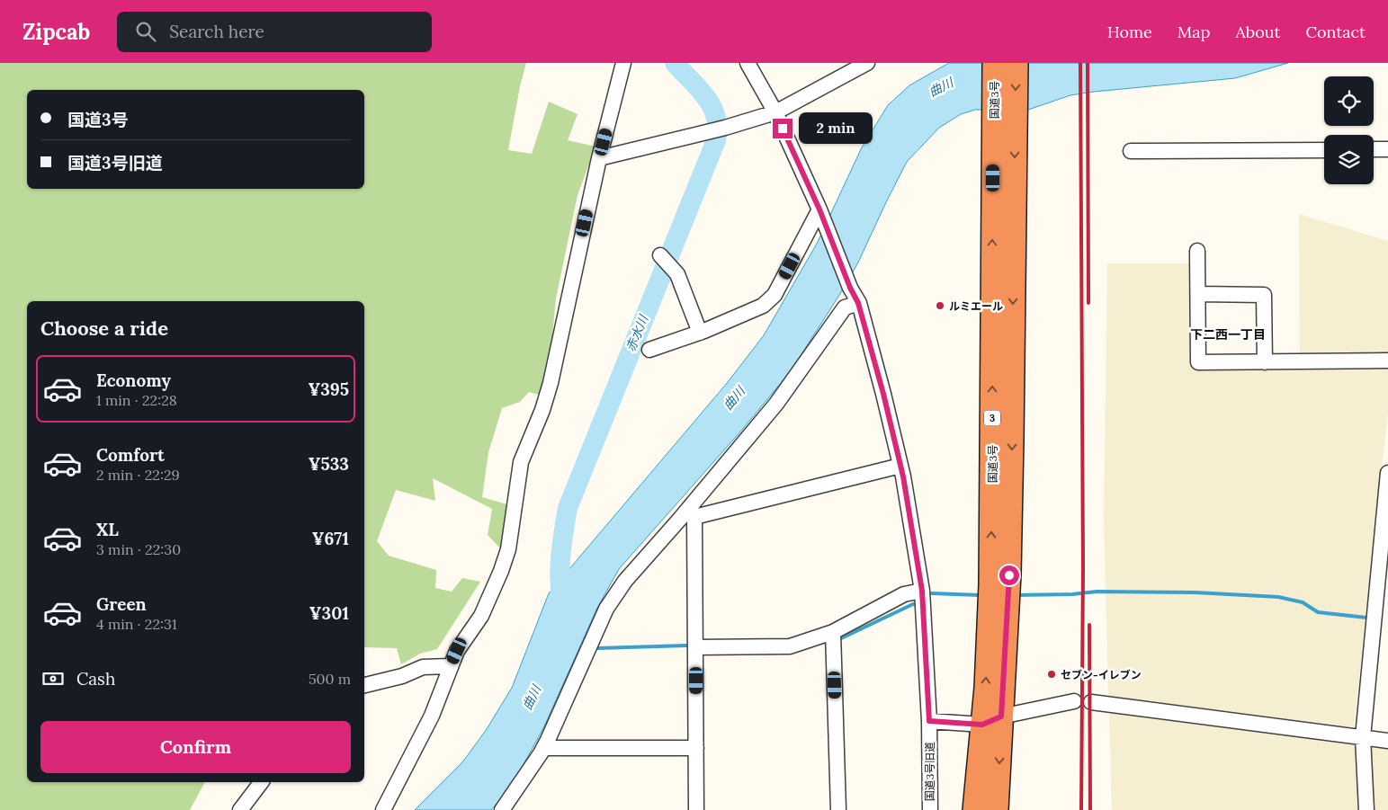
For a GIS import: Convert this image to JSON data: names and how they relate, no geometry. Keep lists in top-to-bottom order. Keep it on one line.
{"streets":{"highway":["国道3号","3"],"street":["国道3号旧道"]},"districts":["下二西一丁目"],"water":["曲川","赤水川"],"places":["ルミエール","セブン-イレブン"],"page":{"header":"Zipcab","search":"Search here","nav":["Home","Map","About","Contact"],"banner":["国道3号","国道3号旧道"],"bubble":"2 min","heading":"Choose a ride","list":[{"name":"Economy","note":"1 min · 22:28","value":"¥395"},{"name":"Comfort","note":"2 min · 22:29","value":"¥533"},{"name":"XL","note":"3 min · 22:30","value":"¥671"},{"name":"Green","note":"4 min · 22:31","value":"¥301"}],"pay":["Cash","500 m"],"buttons":"Confirm"}}
